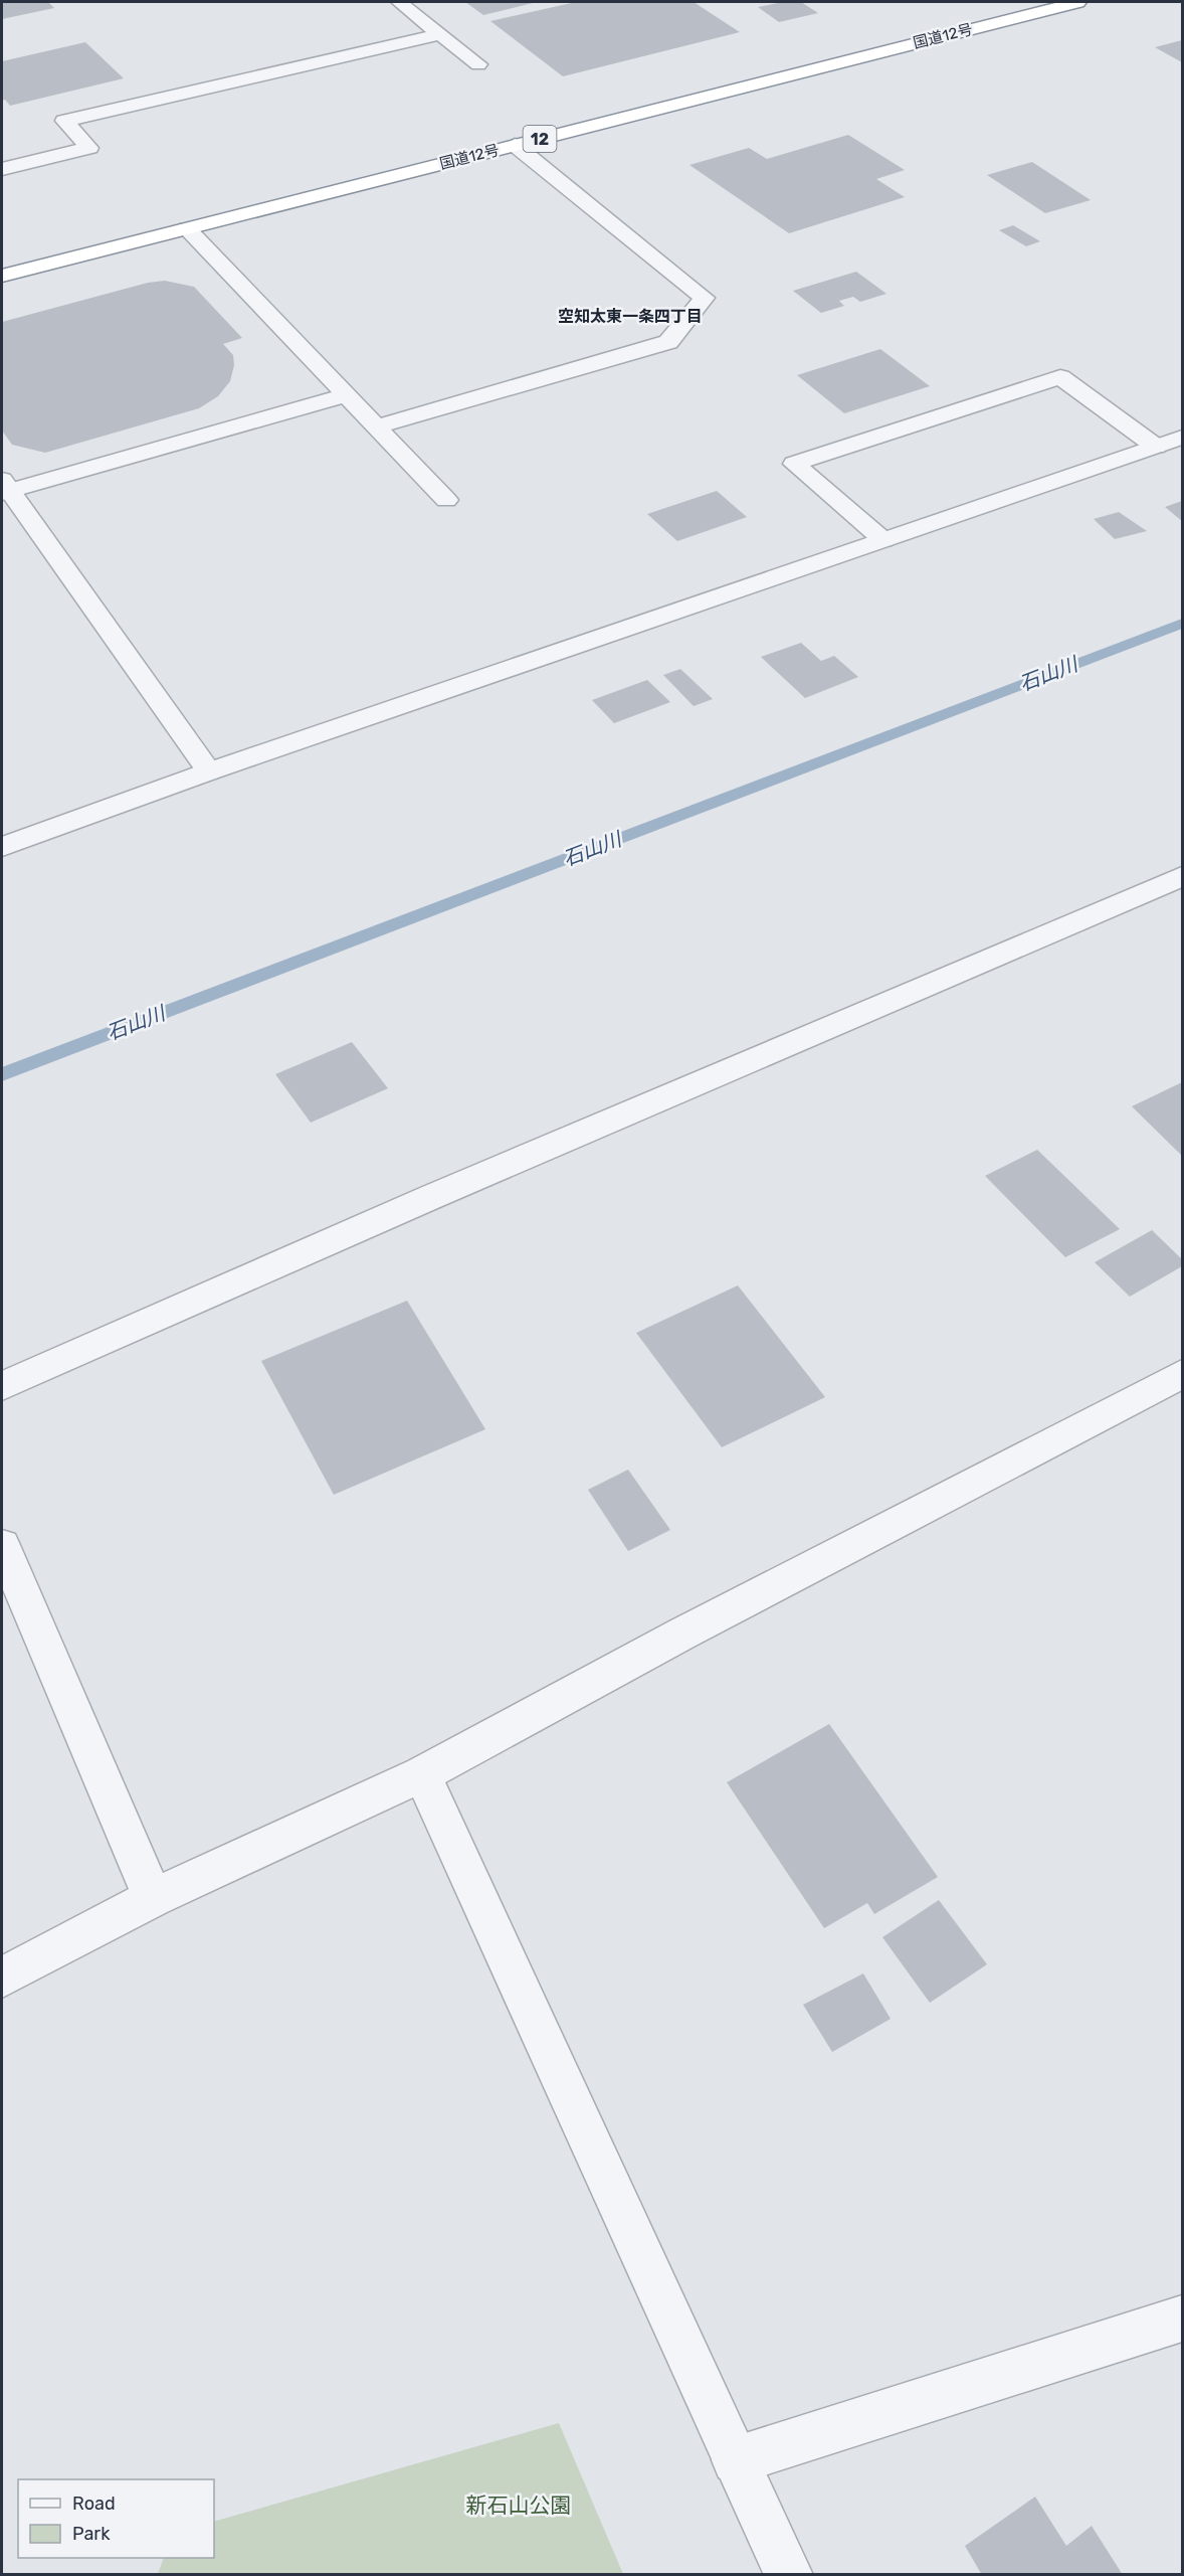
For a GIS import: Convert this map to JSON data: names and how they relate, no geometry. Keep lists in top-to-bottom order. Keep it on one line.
{"streets":{"highway":["国道12号","12"]},"districts":["空知太東一条四丁目"],"water":["石山川"],"parks":["新石山公園"],"legend":["Road","Park"]}
